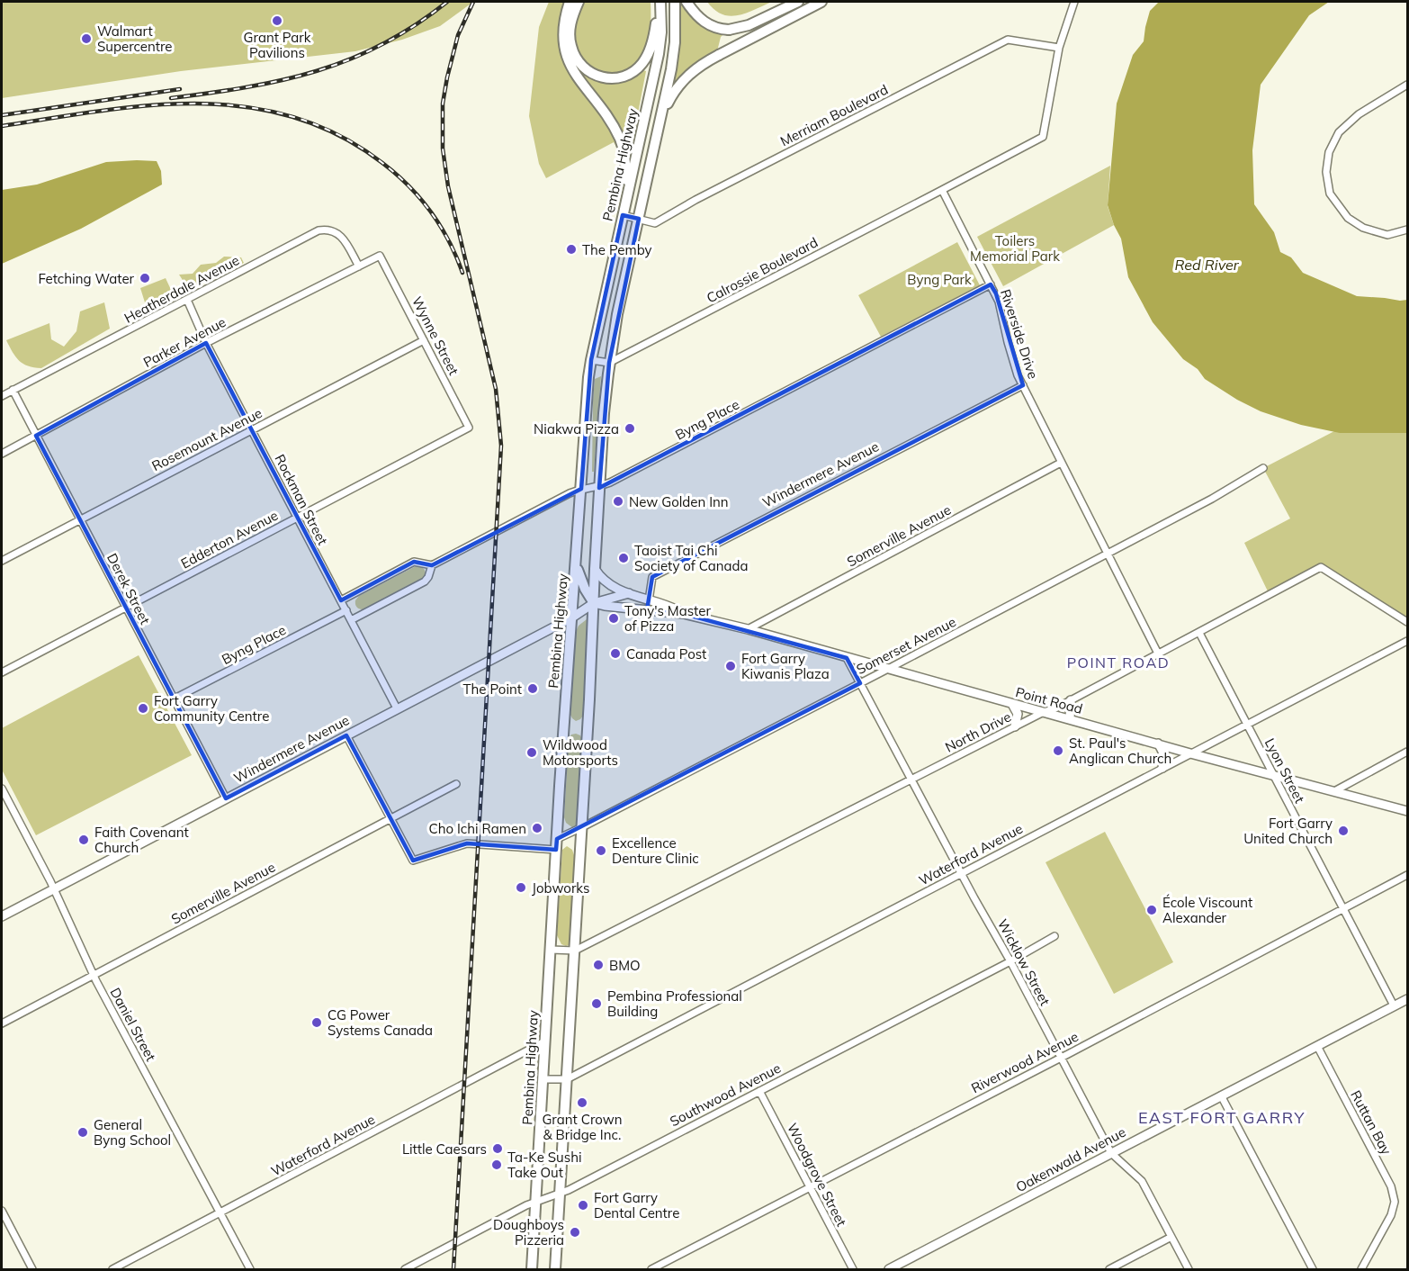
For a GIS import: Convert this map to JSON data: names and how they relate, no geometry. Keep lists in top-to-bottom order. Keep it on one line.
{"streets":{"main road":["Pembina Highway"],"street":["Merriam Boulevard","Calrossie Boulevard","Heatherdale Avenue","Riverside Drive","Wynne Street","Parker Avenue","Byng Place","Rosemount Avenue","Windermere Avenue","Rockman Street","Somerville Avenue","Edderton Avenue","Derek Street","Somerset Avenue","Point Road","North Drive","Lyon Street","Waterford Avenue","Wicklow Street","Daniel Street","Riverwood Avenue","Southwood Avenue","Ruttan Bay","Oakenwald Avenue","Woodgrove Street"]},"crossings":[["Merriam Boulevard","Pembina Highway"],["Pembina Highway","Byng Place"],["Pembina Highway","Windermere Avenue"],["Pembina Highway","Somerset Avenue"],["Pembina Highway","North Drive"],["Pembina Highway","Waterford Avenue"],["Pembina Highway","Southwood Avenue"],["Calrossie Boulevard","Riverside Drive"],["Heatherdale Avenue","Parker Avenue"],["Heatherdale Avenue","Rockman Street"],["Heatherdale Avenue","Derek Street"],["Riverside Drive","Byng Place"],["Riverside Drive","Windermere Avenue"],["Riverside Drive","Somerville Avenue"],["Riverside Drive","Somerset Avenue"],["Riverside Drive","North Drive"],["Wynne Street","Parker Avenue"],["Wynne Street","Rosemount Avenue"],["Wynne Street","Edderton Avenue"],["Parker Avenue","Rockman Street"],["Parker Avenue","Derek Street"],["Byng Place","Rockman Street"],["Byng Place","Derek Street"],["Rosemount Avenue","Rockman Street"],["Rosemount Avenue","Derek Street"],["Windermere Avenue","Rockman Street"],["Windermere Avenue","Derek Street"],["Windermere Avenue","Point Road"],["Windermere Avenue","Daniel Street"],["Rockman Street","Edderton Avenue"],["Somerville Avenue","Point Road"],["Somerville Avenue","Daniel Street"],["Edderton Avenue","Derek Street"],["Somerset Avenue","Point Road"],["Somerset Avenue","Wicklow Street"],["Point Road","North Drive"],["Point Road","Lyon Street"],["Point Road","Waterford Avenue"],["Point Road","Wicklow Street"],["North Drive","Lyon Street"],["North Drive","Wicklow Street"],["Lyon Street","Waterford Avenue"],["Lyon Street","Riverwood Avenue"],["Lyon Street","Oakenwald Avenue"],["Waterford Avenue","Wicklow Street"],["Waterford Avenue","Daniel Street"],["Wicklow Street","Riverwood Avenue"],["Wicklow Street","Southwood Avenue"],["Wicklow Street","Oakenwald Avenue"],["Riverwood Avenue","Woodgrove Street"],["Southwood Avenue","Woodgrove Street"],["Ruttan Bay","Oakenwald Avenue"]],"districts":["POINT ROAD","EAST FORT GARRY"],"water":["Red River"],"parks":["Toilers Memorial Park","Byng Park"],"places":["Grant Park Pavilions","Walmart Supercentre","The Pemby","Fetching Water","Niakwa Pizza","New Golden Inn","Taoist Tai Chi Society of Canada","Tony's Master of Pizza","Canada Post","Fort Garry Kiwanis Plaza","The Point","Fort Garry Community Centre","St. Paul's Anglican Church","Wildwood Motorsports","Cho Ichi Ramen","Fort Garry United Church","Faith Covenant Church","Excellence Denture Clinic","Jobworks","École Viscount Alexander","BMO","Pembina Professional Building","CG Power Systems Canada","Grant Crown & Bridge Inc.","General Byng School","Little Caesars","Ta-Ke Sushi Take Out","Fort Garry Dental Centre","Doughboys Pizzeria"]}
